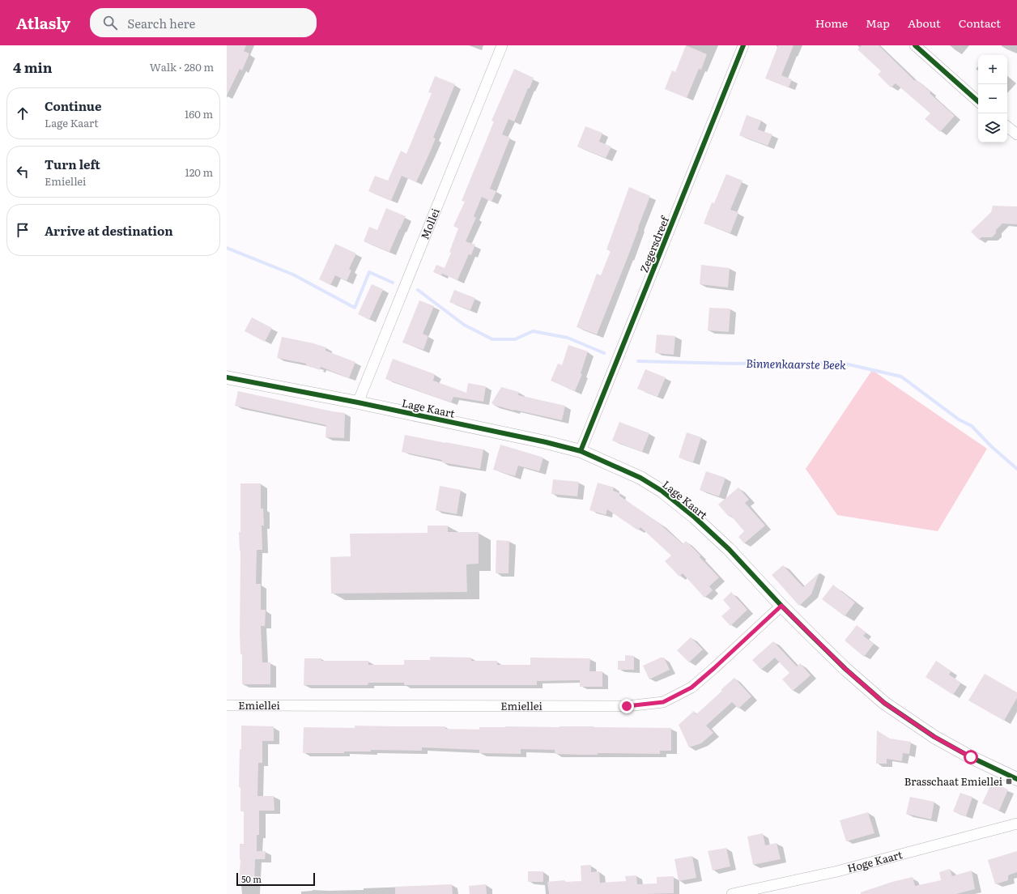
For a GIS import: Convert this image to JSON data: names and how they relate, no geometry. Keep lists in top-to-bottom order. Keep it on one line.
{"streets":{"street":["Mollei","Zegersdreef","Lage Kaart","Emiellei","Hoge Kaart"]},"crossings":[["Mollei","Lage Kaart"],["Zegersdreef","Lage Kaart"],["Lage Kaart","Emiellei"]],"water":["Binnenkaarste Beek"],"places":{"transit":["Brasschaat Emiellei"]},"scale_bar":"50 m","page":{"header":"Atlasly","search":"Search here","nav":["Home","Map","About","Contact"],"heading":["4 min","Walk · 280 m"],"map_buttons":["+","−"],"list":[["Continue","Lage Kaart","160 m"],["Turn left","Emiellei","120 m"],"Arrive at destination"],"scale":"50 m"}}
